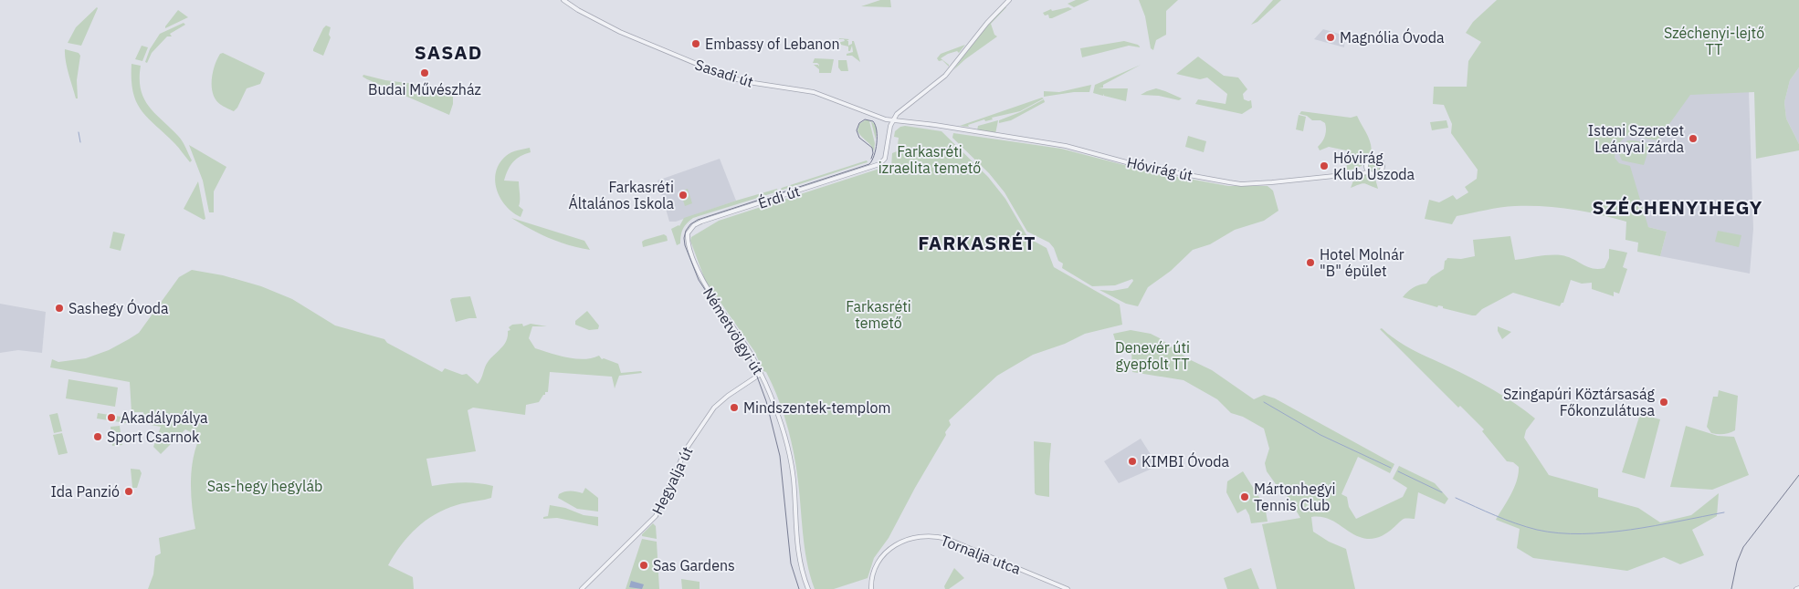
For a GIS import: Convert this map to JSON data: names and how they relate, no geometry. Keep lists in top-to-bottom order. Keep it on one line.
{"streets":{"street":["Sasadi út","Hóvirág út","Érdi út","Németvölgyi út","Hegyalja út","Tornalja utca"]},"crossings":[["Sasadi út","Hóvirág út"],["Sasadi út","Érdi út"],["Érdi út","Németvölgyi út"],["Németvölgyi út","Hegyalja út"]],"districts":["SASAD","SZÉCHENYIHEGY","FARKASRÉT"],"parks":["Széchenyi-lejtő TT","Farkasréti izraelita temető","Farkasréti temető","Denevér úti gyepfolt TT","Sas-hegy hegyláb"],"places":["Magnólia Óvoda","Embassy of Lebanon","Budai Művészház","Isteni Szeretet Leányai zárda","Hóvirág Klub Uszoda","Farkasréti Általános Iskola","Hotel Molnár \"B\" épület","Sashegy Óvoda","Szingapúri Köztársaság Főkonzulátusa","Mindszentek-templom","Akadálypálya","Sport Csarnok","KIMBI Óvoda","Ida Panzió","Mártonhegyi Tennis Club","Sas Gardens"]}
